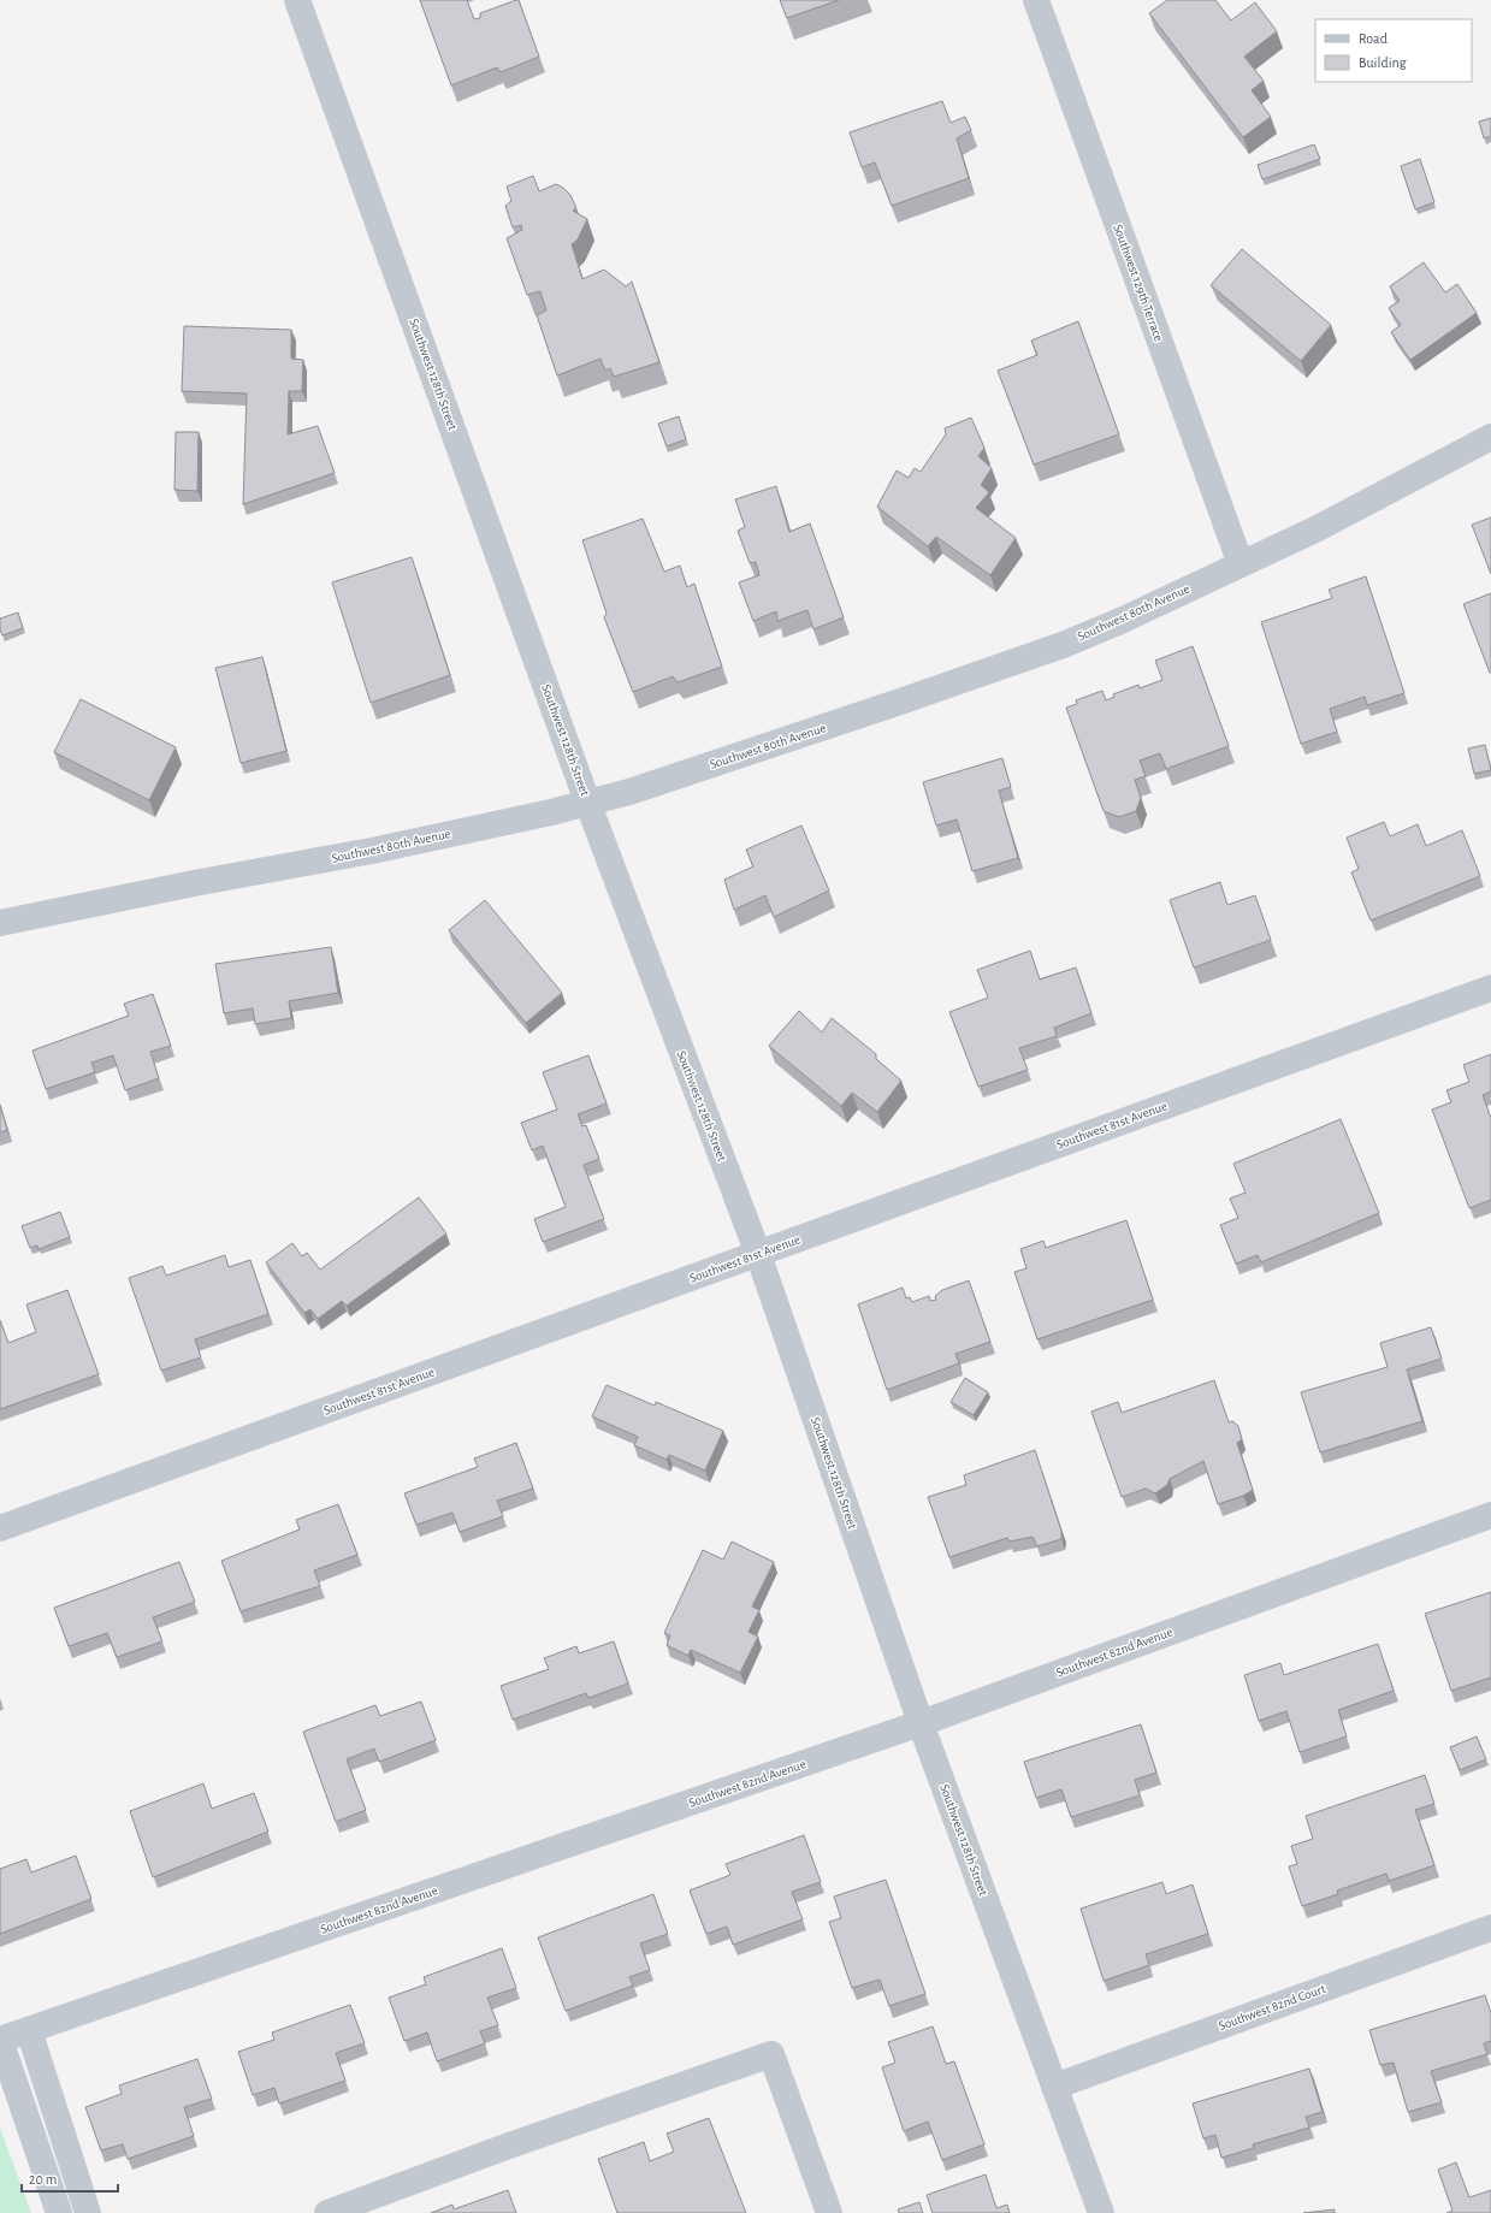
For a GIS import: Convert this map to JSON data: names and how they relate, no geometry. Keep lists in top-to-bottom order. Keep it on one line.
{"streets":{"street":["Southwest 129th Terrace","Southwest 128th Street","Southwest 80th Avenue","Southwest 81st Avenue","Southwest 82nd Avenue","Southwest 82nd Court"]},"crossings":[["Southwest 129th Terrace","Southwest 80th Avenue"],["Southwest 128th Street","Southwest 80th Avenue"],["Southwest 128th Street","Southwest 81st Avenue"],["Southwest 128th Street","Southwest 82nd Avenue"],["Southwest 128th Street","Southwest 82nd Court"]],"legend":["Road","Building"],"scale_bar":"20 m"}
